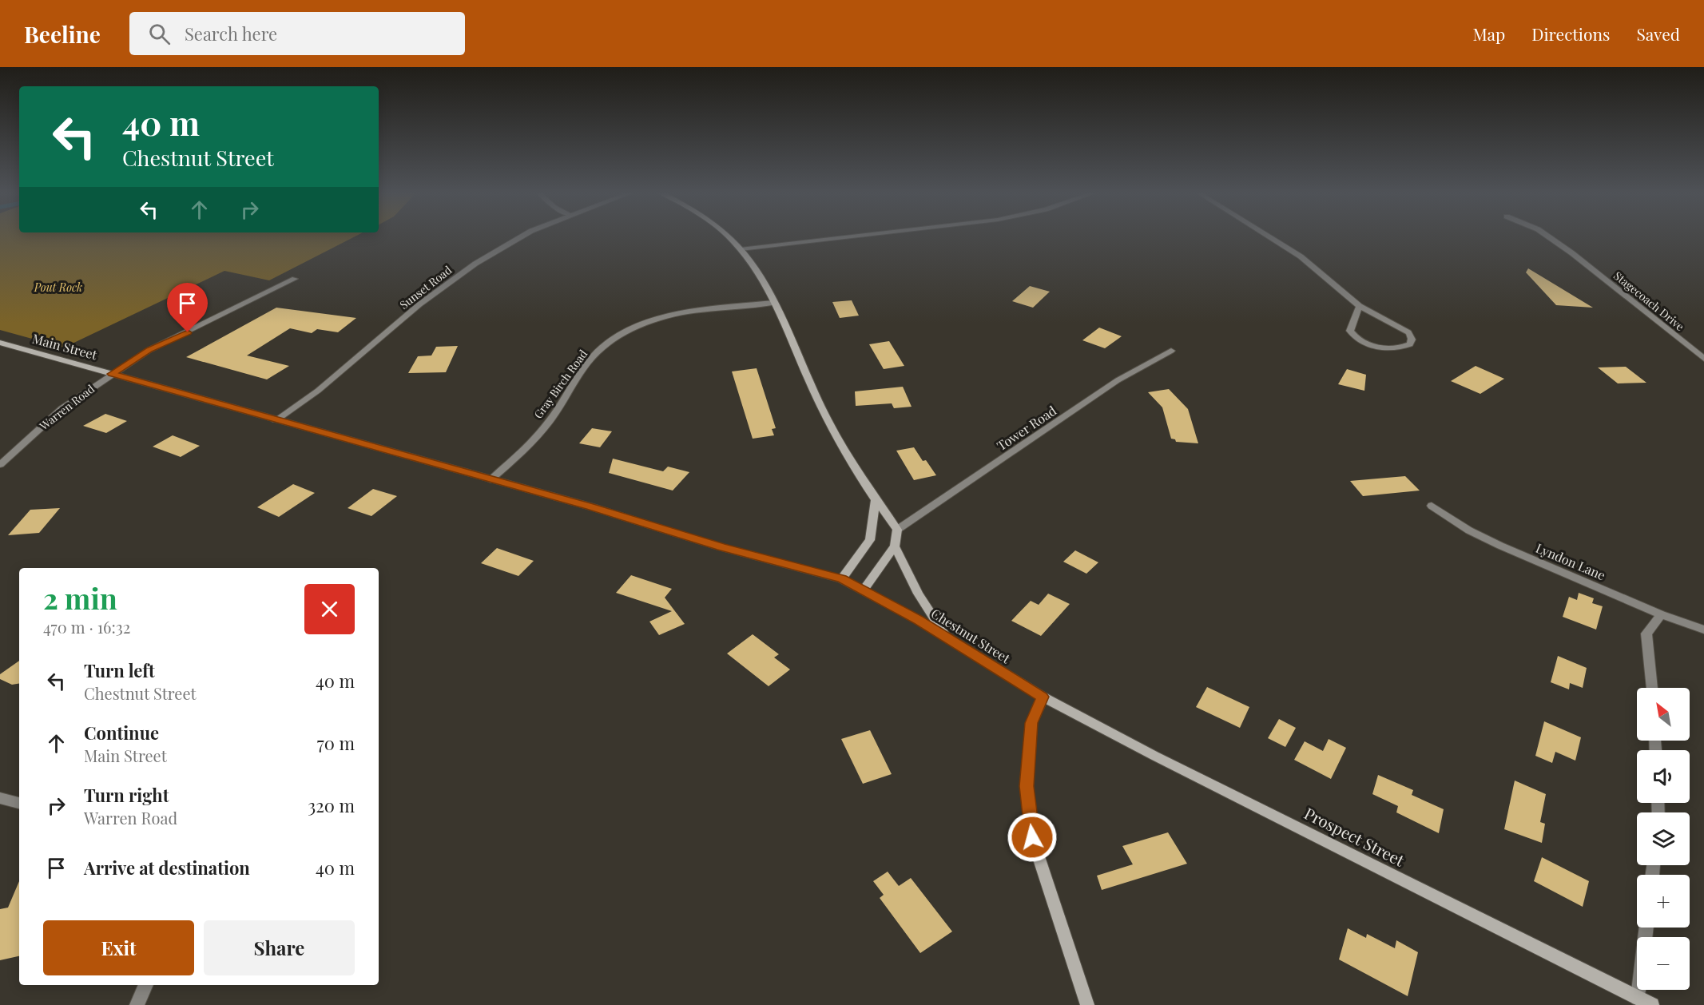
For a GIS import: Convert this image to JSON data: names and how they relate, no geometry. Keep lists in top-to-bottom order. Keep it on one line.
{"streets":{"main road":["Main Street","Chestnut Street","Prospect Street"],"street":["Sunset Road","Stagecoach Drive","Gray Birch Road","Warren Road","Tower Road","Lyndon Lane"]},"crossings":[["Sunset Road","Main Street"],["Main Street","Gray Birch Road"],["Main Street","Warren Road"],["Main Street","Chestnut Street"],["Chestnut Street","Prospect Street"]],"parks":["Pout Rock"],"north":"top left","page":{"header":"Beeline","search":"Search here","nav":["Map","Directions","Saved"],"turn":["40 m","Chestnut Street"],"heading":["2 min","470 m · 16:32"],"list":[{"name":"Turn left","note":"Chestnut Street","value":"40 m"},{"name":"Continue","note":"Main Street","value":"70 m"},{"name":"Turn right","note":"Warren Road","value":"320 m"},{"name":"Arrive at destination","value":"40 m"}],"map_buttons":["+","−"],"buttons":["Exit","Share"]}}
